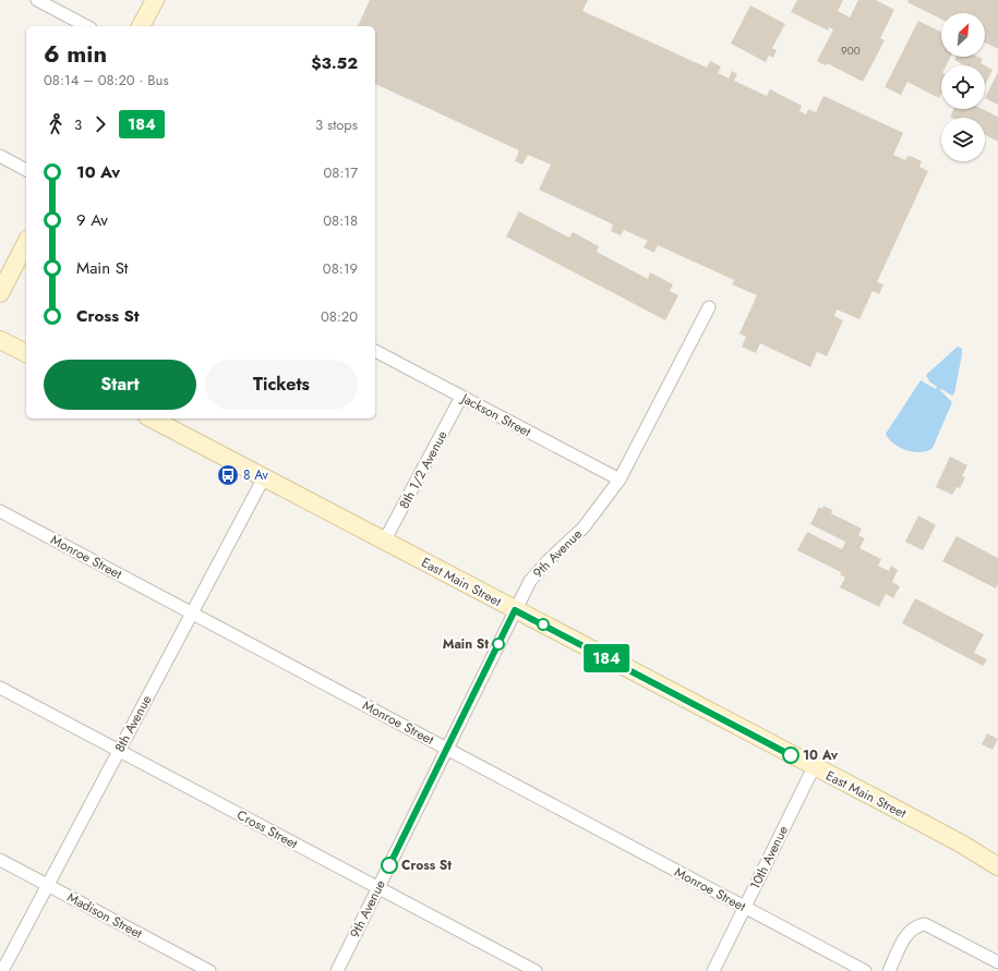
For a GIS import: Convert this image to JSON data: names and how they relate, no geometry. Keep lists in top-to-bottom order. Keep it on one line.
{"streets":{"main road":["East Main Street"],"street":["Jackson Street","8th 1/2 Avenue","9th Avenue","Monroe Street","8th Avenue","Cross Street","10th Avenue","Madison Street"]},"crossings":[["Jackson Street","8th 1/2 Avenue"],["Jackson Street","9th Avenue"],["8th 1/2 Avenue","East Main Street"],["9th Avenue","Monroe Street"],["9th Avenue","East Main Street"],["9th Avenue","Cross Street"],["Monroe Street","8th Avenue"],["Monroe Street","10th Avenue"],["East Main Street","8th Avenue"],["East Main Street","10th Avenue"],["8th Avenue","Cross Street"],["8th Avenue","Madison Street"]],"places":{"bus stop":["8 Av"],"other":["Main St","10 Av","Cross St"]},"lines":["bus line 184"],"house_numbers":["900"],"north":"top right","page":{"on_map":"184","heading":["6 min","08:14 – 08:20 · Bus","$3.52"],"legs":["3","184","3 stops"],"list":[{"name":"10 Av","value":"08:17"},{"name":"9 Av","value":"08:18"},{"name":"Main St","value":"08:19"},{"name":"Cross St","value":"08:20"}],"buttons":["Start","Tickets"]}}
